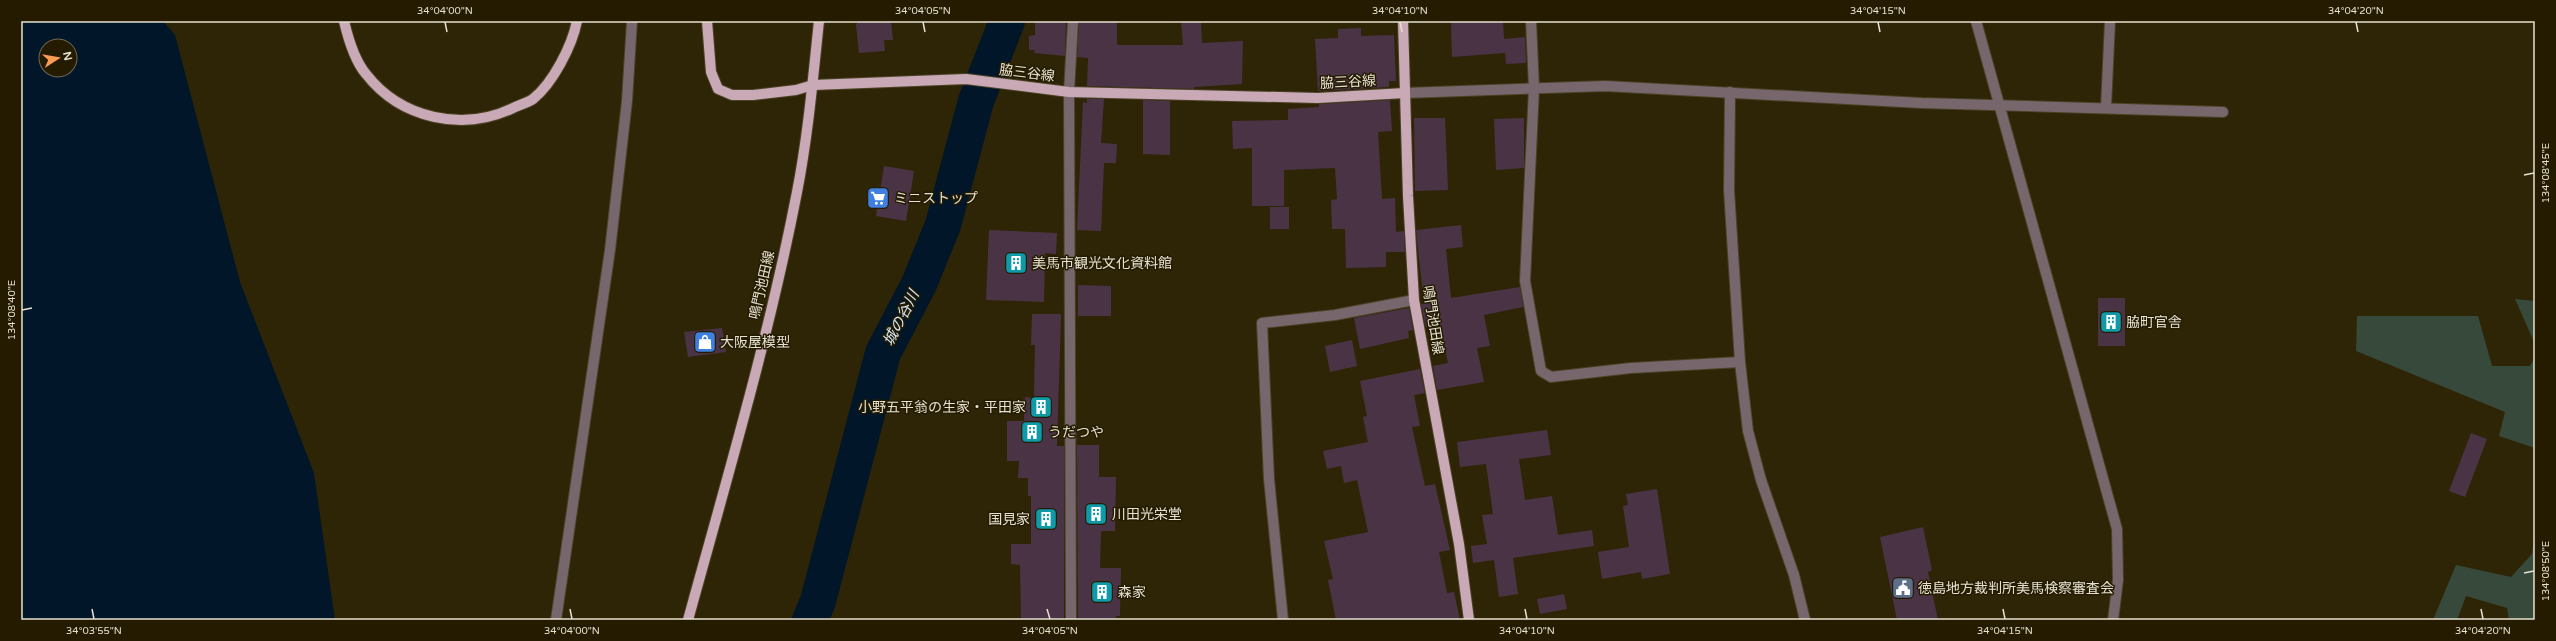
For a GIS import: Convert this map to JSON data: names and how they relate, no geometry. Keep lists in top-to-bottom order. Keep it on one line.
{"streets":{"main road":["脇三谷線","鳴門池田線"]},"crossings":[["脇三谷線","鳴門池田線"]],"water":["城の谷川"],"places":{"supermarket":["ミニストップ"],"building":["美馬市観光文化資料館","脇町官舎","小野五平翁の生家・平田家","うだつや","川田光栄堂","国見家","森家"],"shop":["大阪屋模型"],"public building":["徳島地方裁判所美馬検察審査会"]},"north":"right","coordinates":["34°04'00\"N","34°04'05\"N","34°04'10\"N","34°04'15\"N","34°04'20\"N","134°08'45\"E","134°08'40\"E","134°08'50\"E","34°03'55\"N"]}
